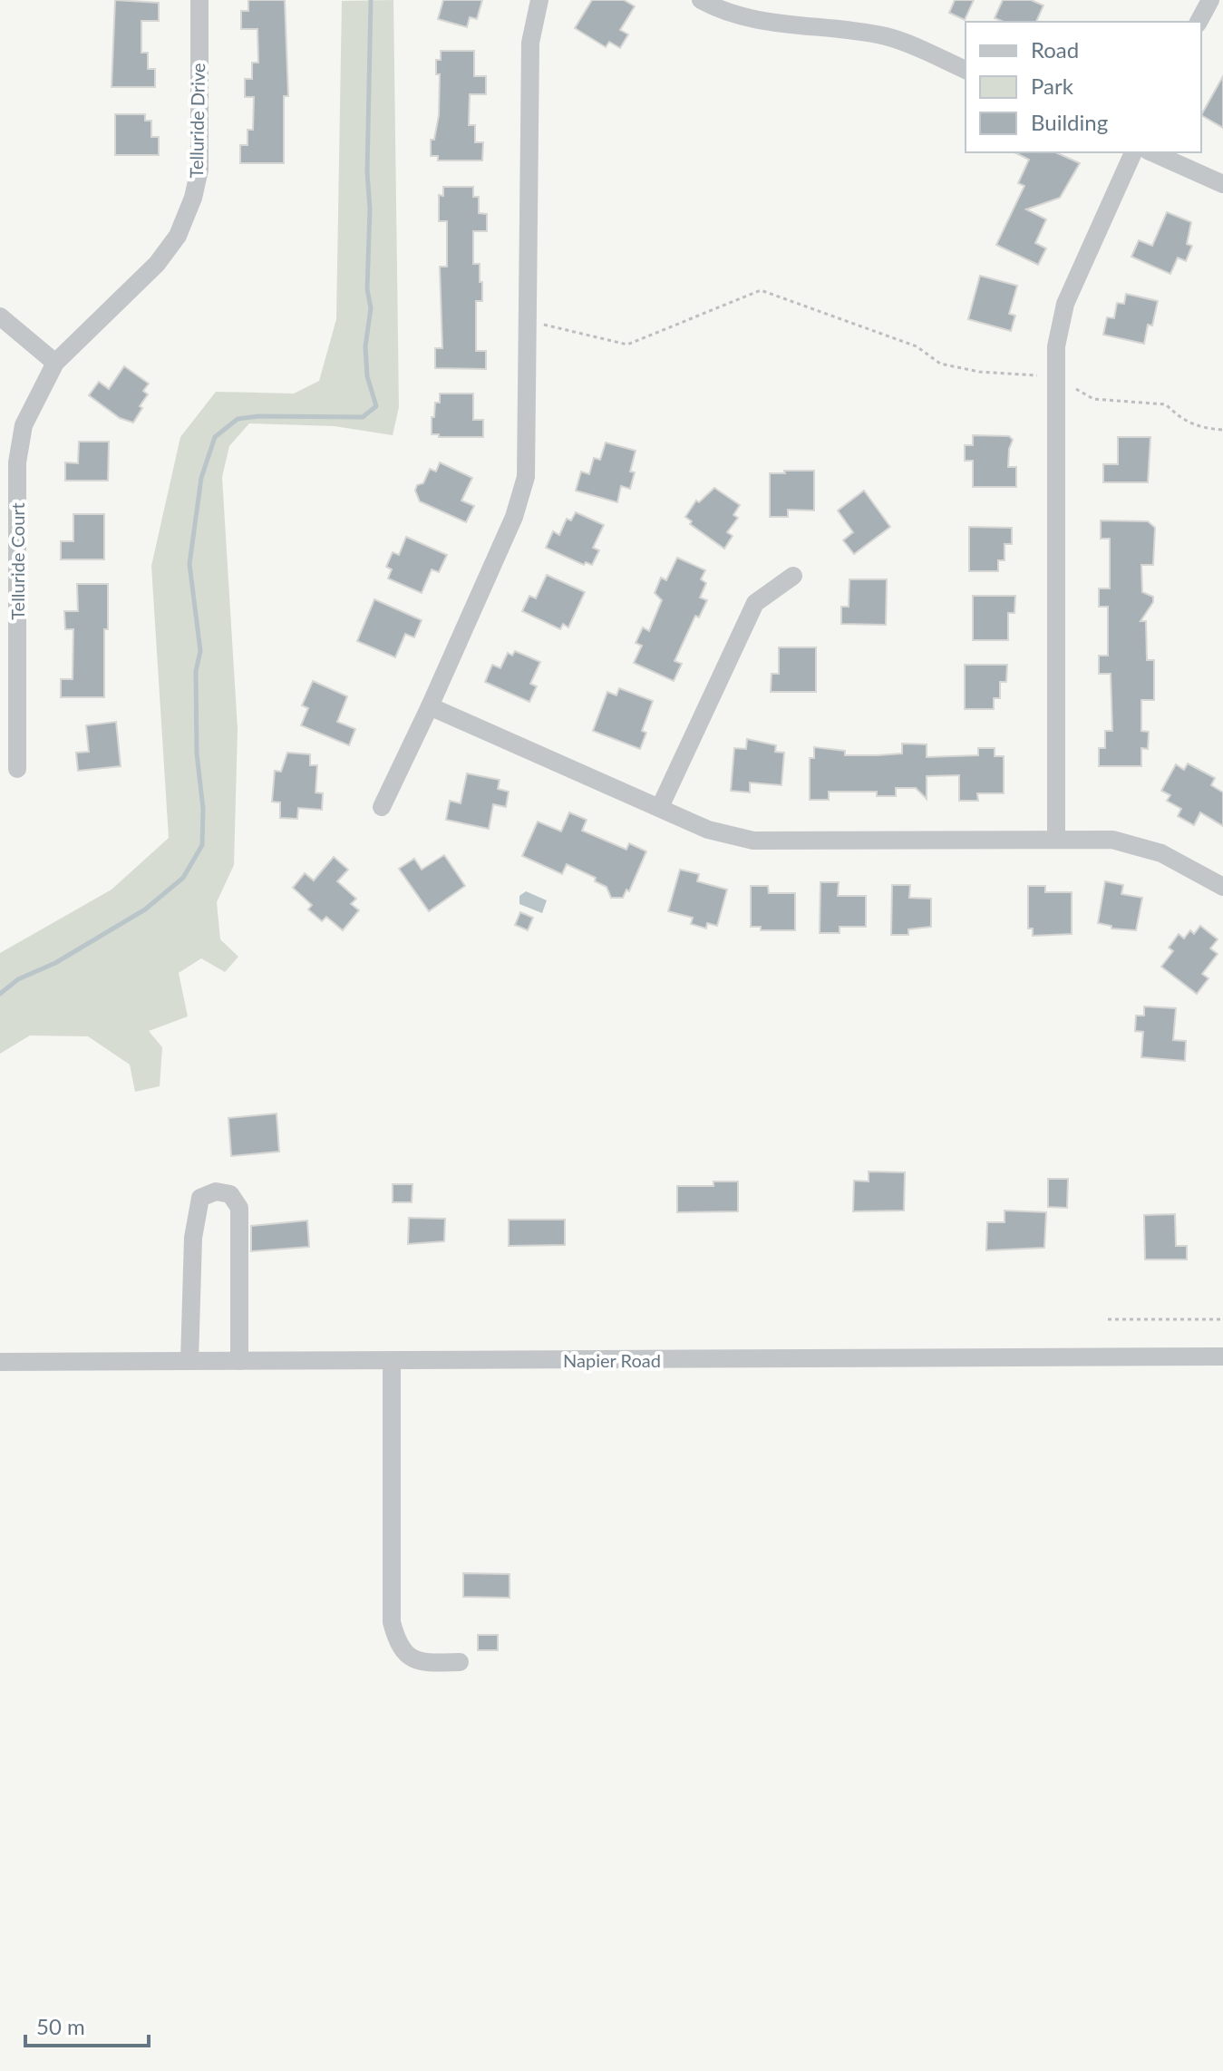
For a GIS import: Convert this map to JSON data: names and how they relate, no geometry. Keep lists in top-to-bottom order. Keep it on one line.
{"streets":{"street":["Telluride Drive","Telluride Court","Napier Road"]},"crossings":[["Telluride Drive","Telluride Court"]],"legend":["Road","Park","Building"],"scale_bar":"50 m"}
